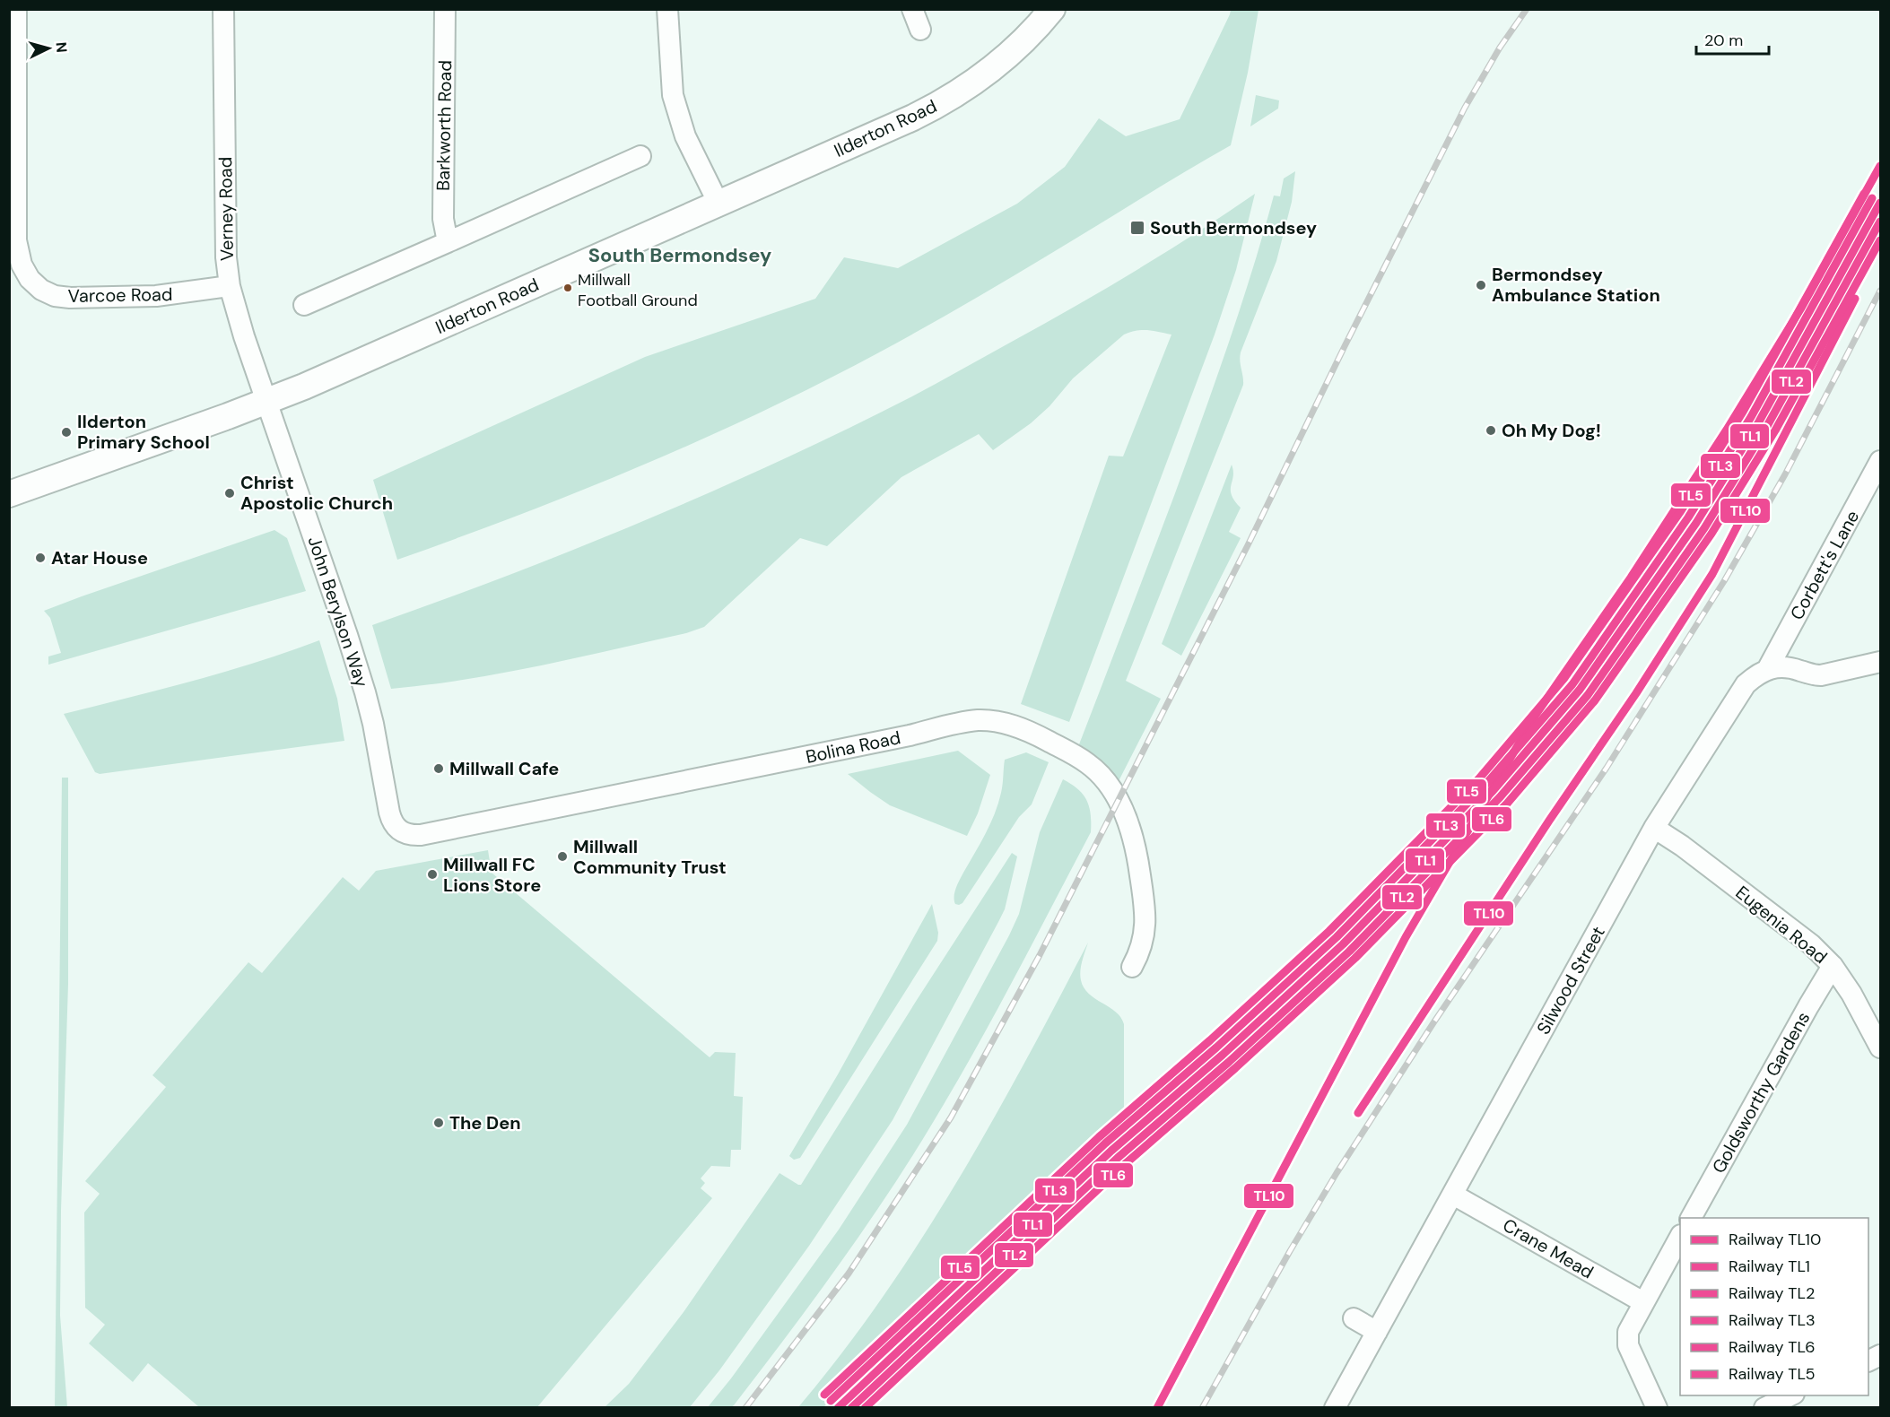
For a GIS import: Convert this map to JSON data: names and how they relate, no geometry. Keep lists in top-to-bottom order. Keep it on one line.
{"streets":{"street":["Barkworth Road","Ilderton Road","Verney Road","Varcoe Road","Corbett's Lane","John Berylson Way","Bolina Road","Eugenia Road","Silwood Street","Goldsworthy Gardens","Crane Mead"]},"crossings":[["Ilderton Road","Verney Road"],["Ilderton Road","John Berylson Way"],["Verney Road","Varcoe Road"],["Verney Road","John Berylson Way"],["Corbett's Lane","Silwood Street"],["John Berylson Way","Bolina Road"],["Eugenia Road","Silwood Street"],["Eugenia Road","Goldsworthy Gardens"],["Silwood Street","Crane Mead"]],"districts":["South Bermondsey"],"places":{"transit":["South Bermondsey"],"other":["Bermondsey Ambulance Station","Millwall Football Ground","Oh My Dog!","Ilderton Primary School","Christ Apostolic Church","Atar House","Millwall Cafe","Millwall Community Trust","Millwall FC Lions Store","The Den"]},"lines":["rail line TL10","rail line TL5","rail line TL3","rail line TL1","rail line TL2","rail line TL6"],"legend":["Railway TL10","Railway TL1","Railway TL2","Railway TL3","Railway TL6","Railway TL5"],"scale_bar":"20 m","north":"right"}
